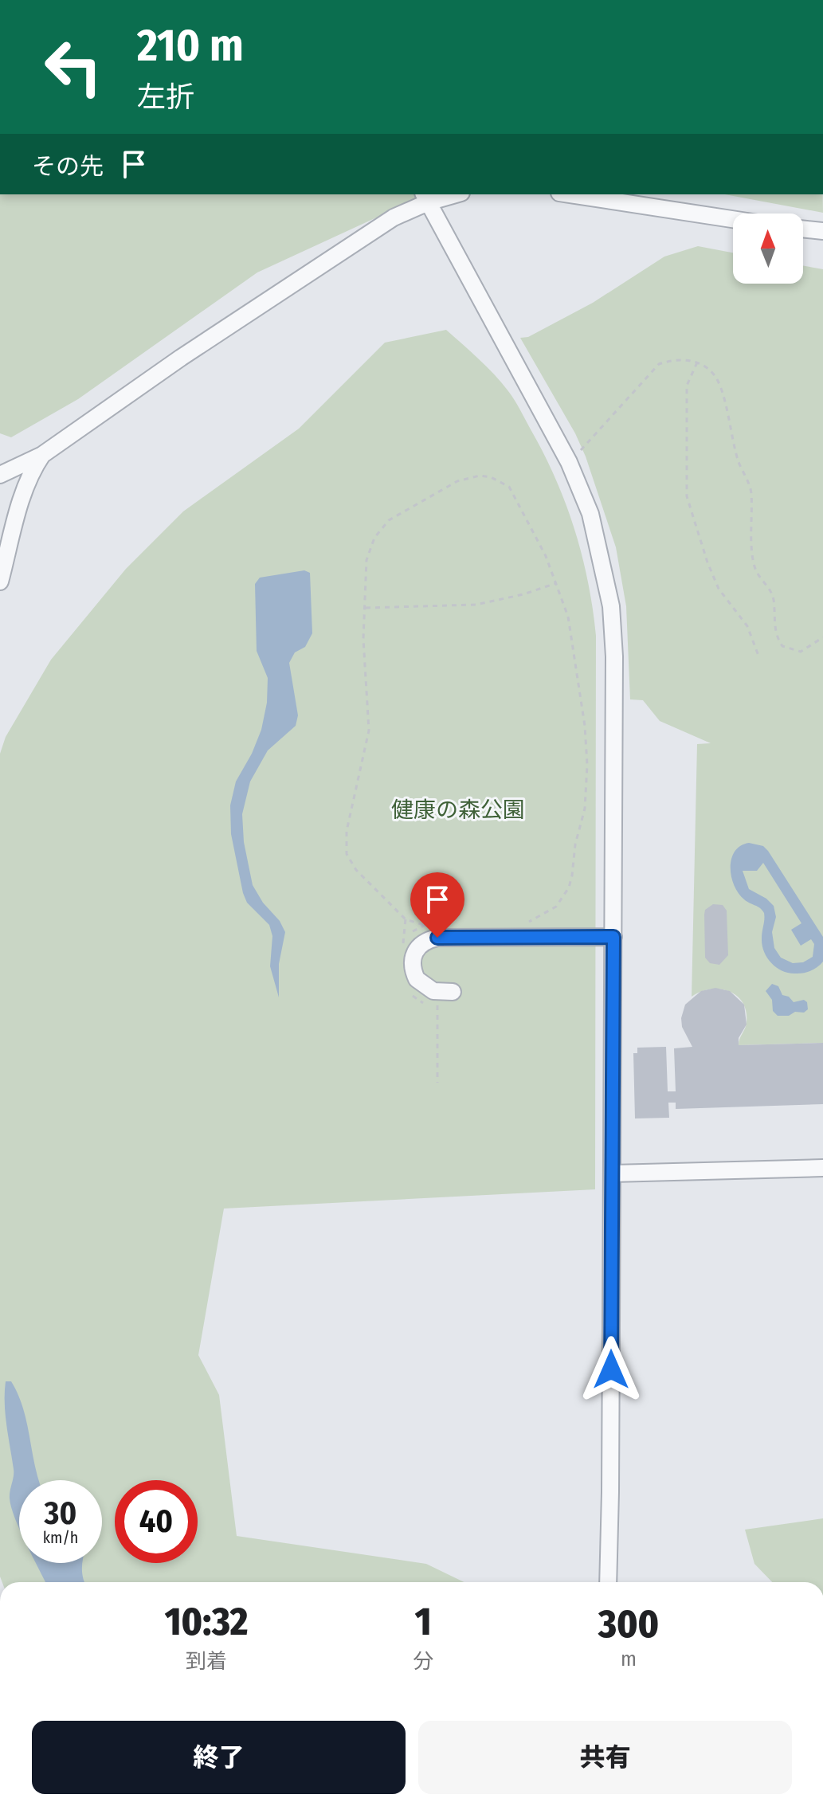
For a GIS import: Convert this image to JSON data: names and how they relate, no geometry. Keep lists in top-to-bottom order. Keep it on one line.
{"parks":["健康の森公園"],"north":"top","page":{"turn":["210 m","左折"],"then":"その先","speed":"30 km/h","limit":"40","eta":["10:32","到着","1","分","300","m"],"buttons":["終了","共有"]}}
